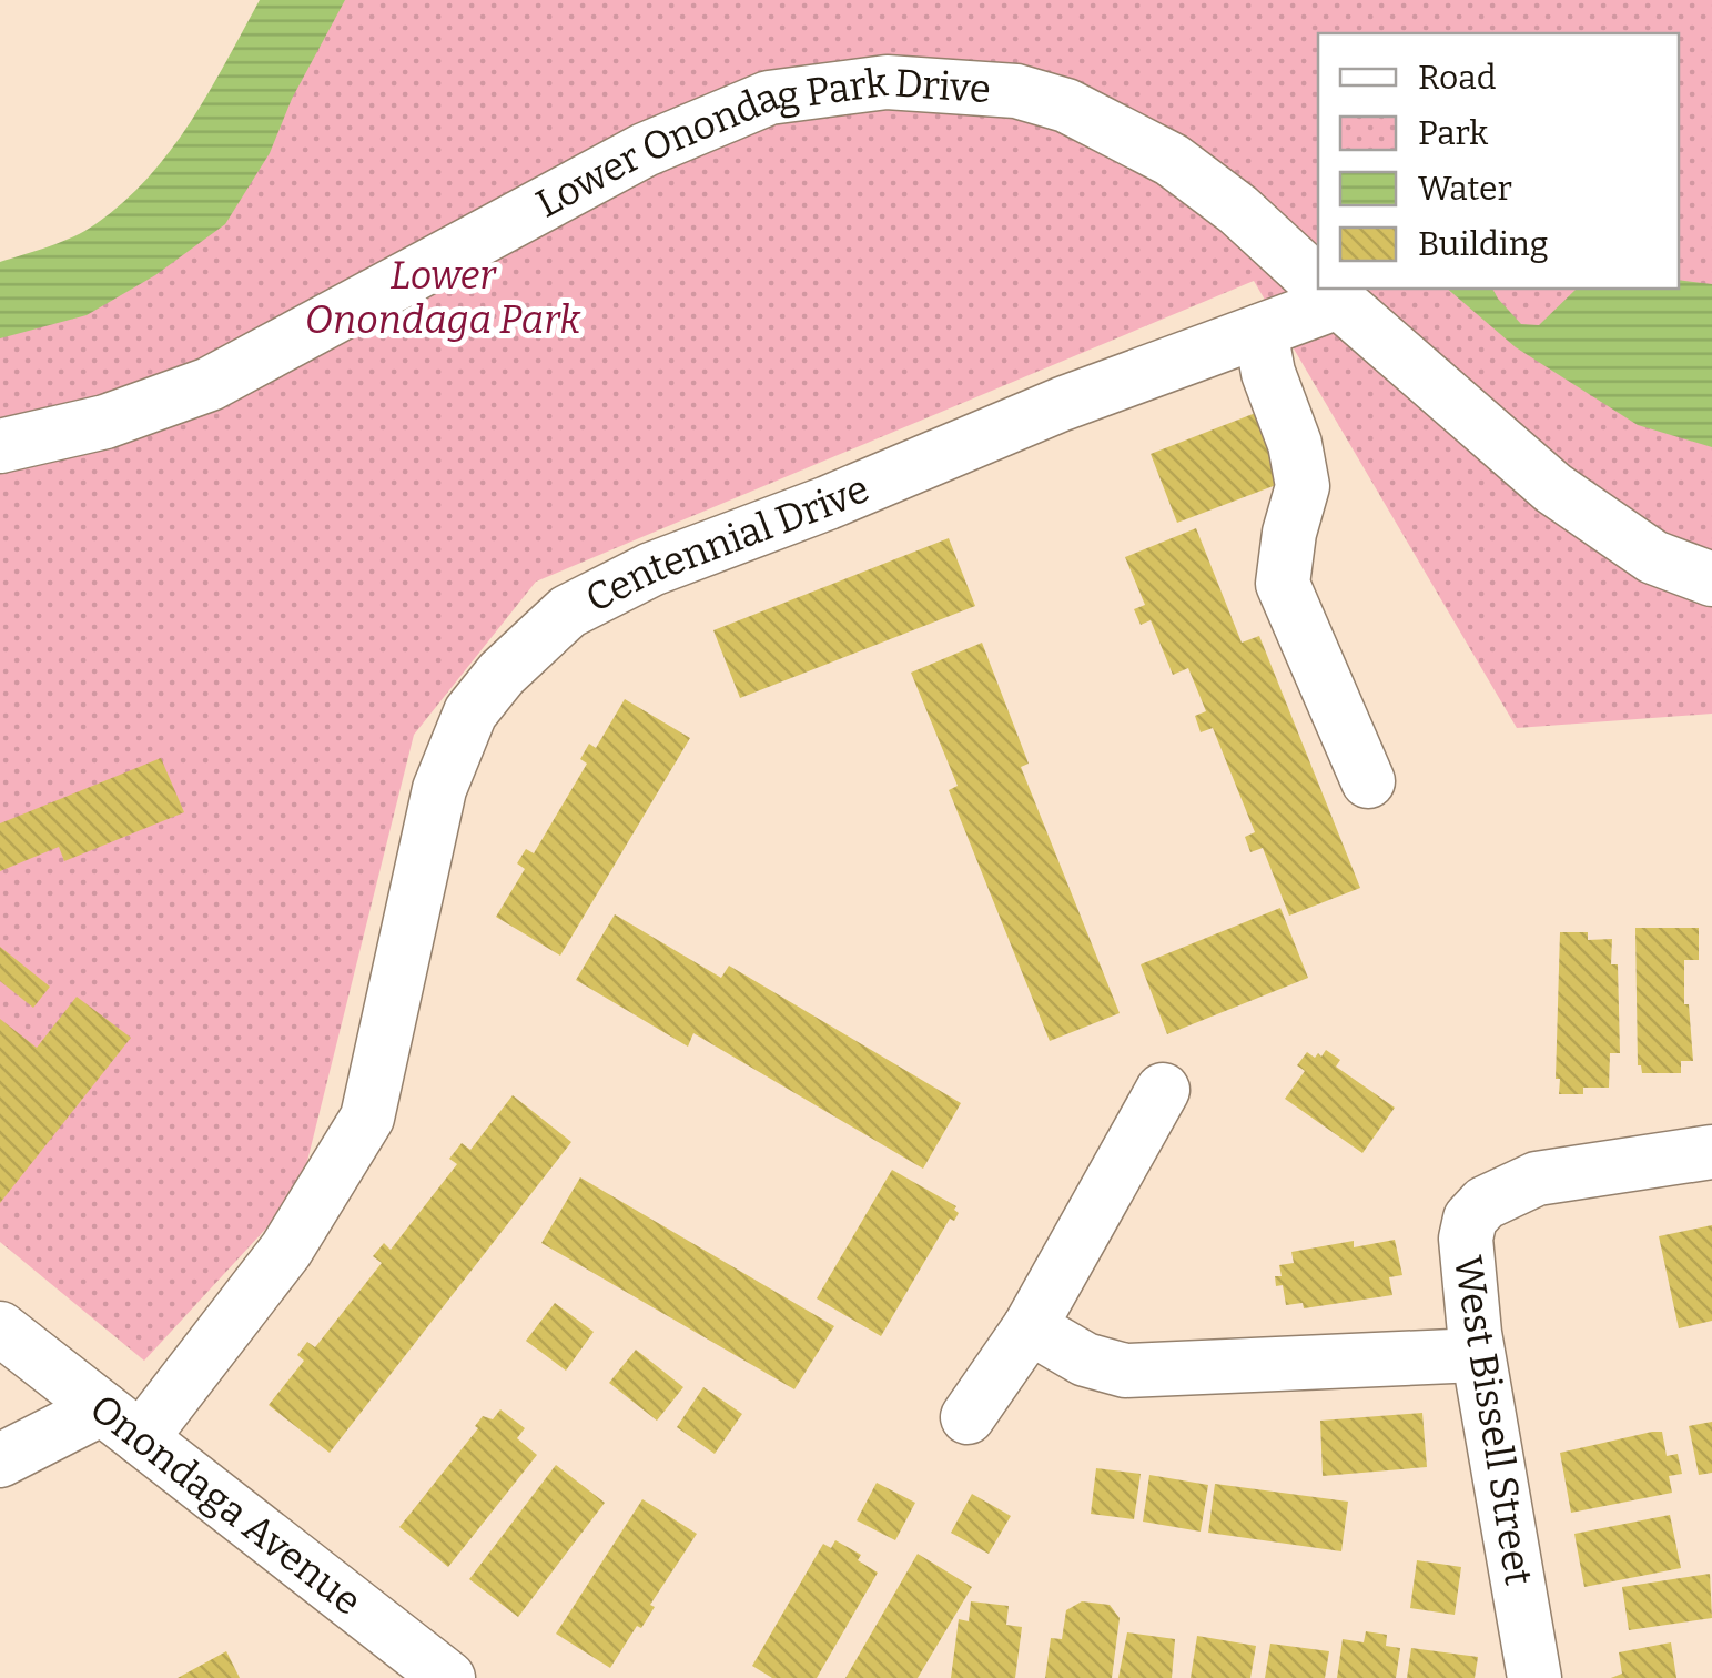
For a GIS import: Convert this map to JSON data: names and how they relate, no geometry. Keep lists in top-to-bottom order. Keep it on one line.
{"streets":{"street":["Lower Onondag Park Drive","Centennial Drive","West Bissell Street","Onondaga Avenue"]},"crossings":[["Centennial Drive","Onondaga Avenue"]],"parks":["Lower Onondaga Park"],"legend":["Road","Park","Water","Building"]}
